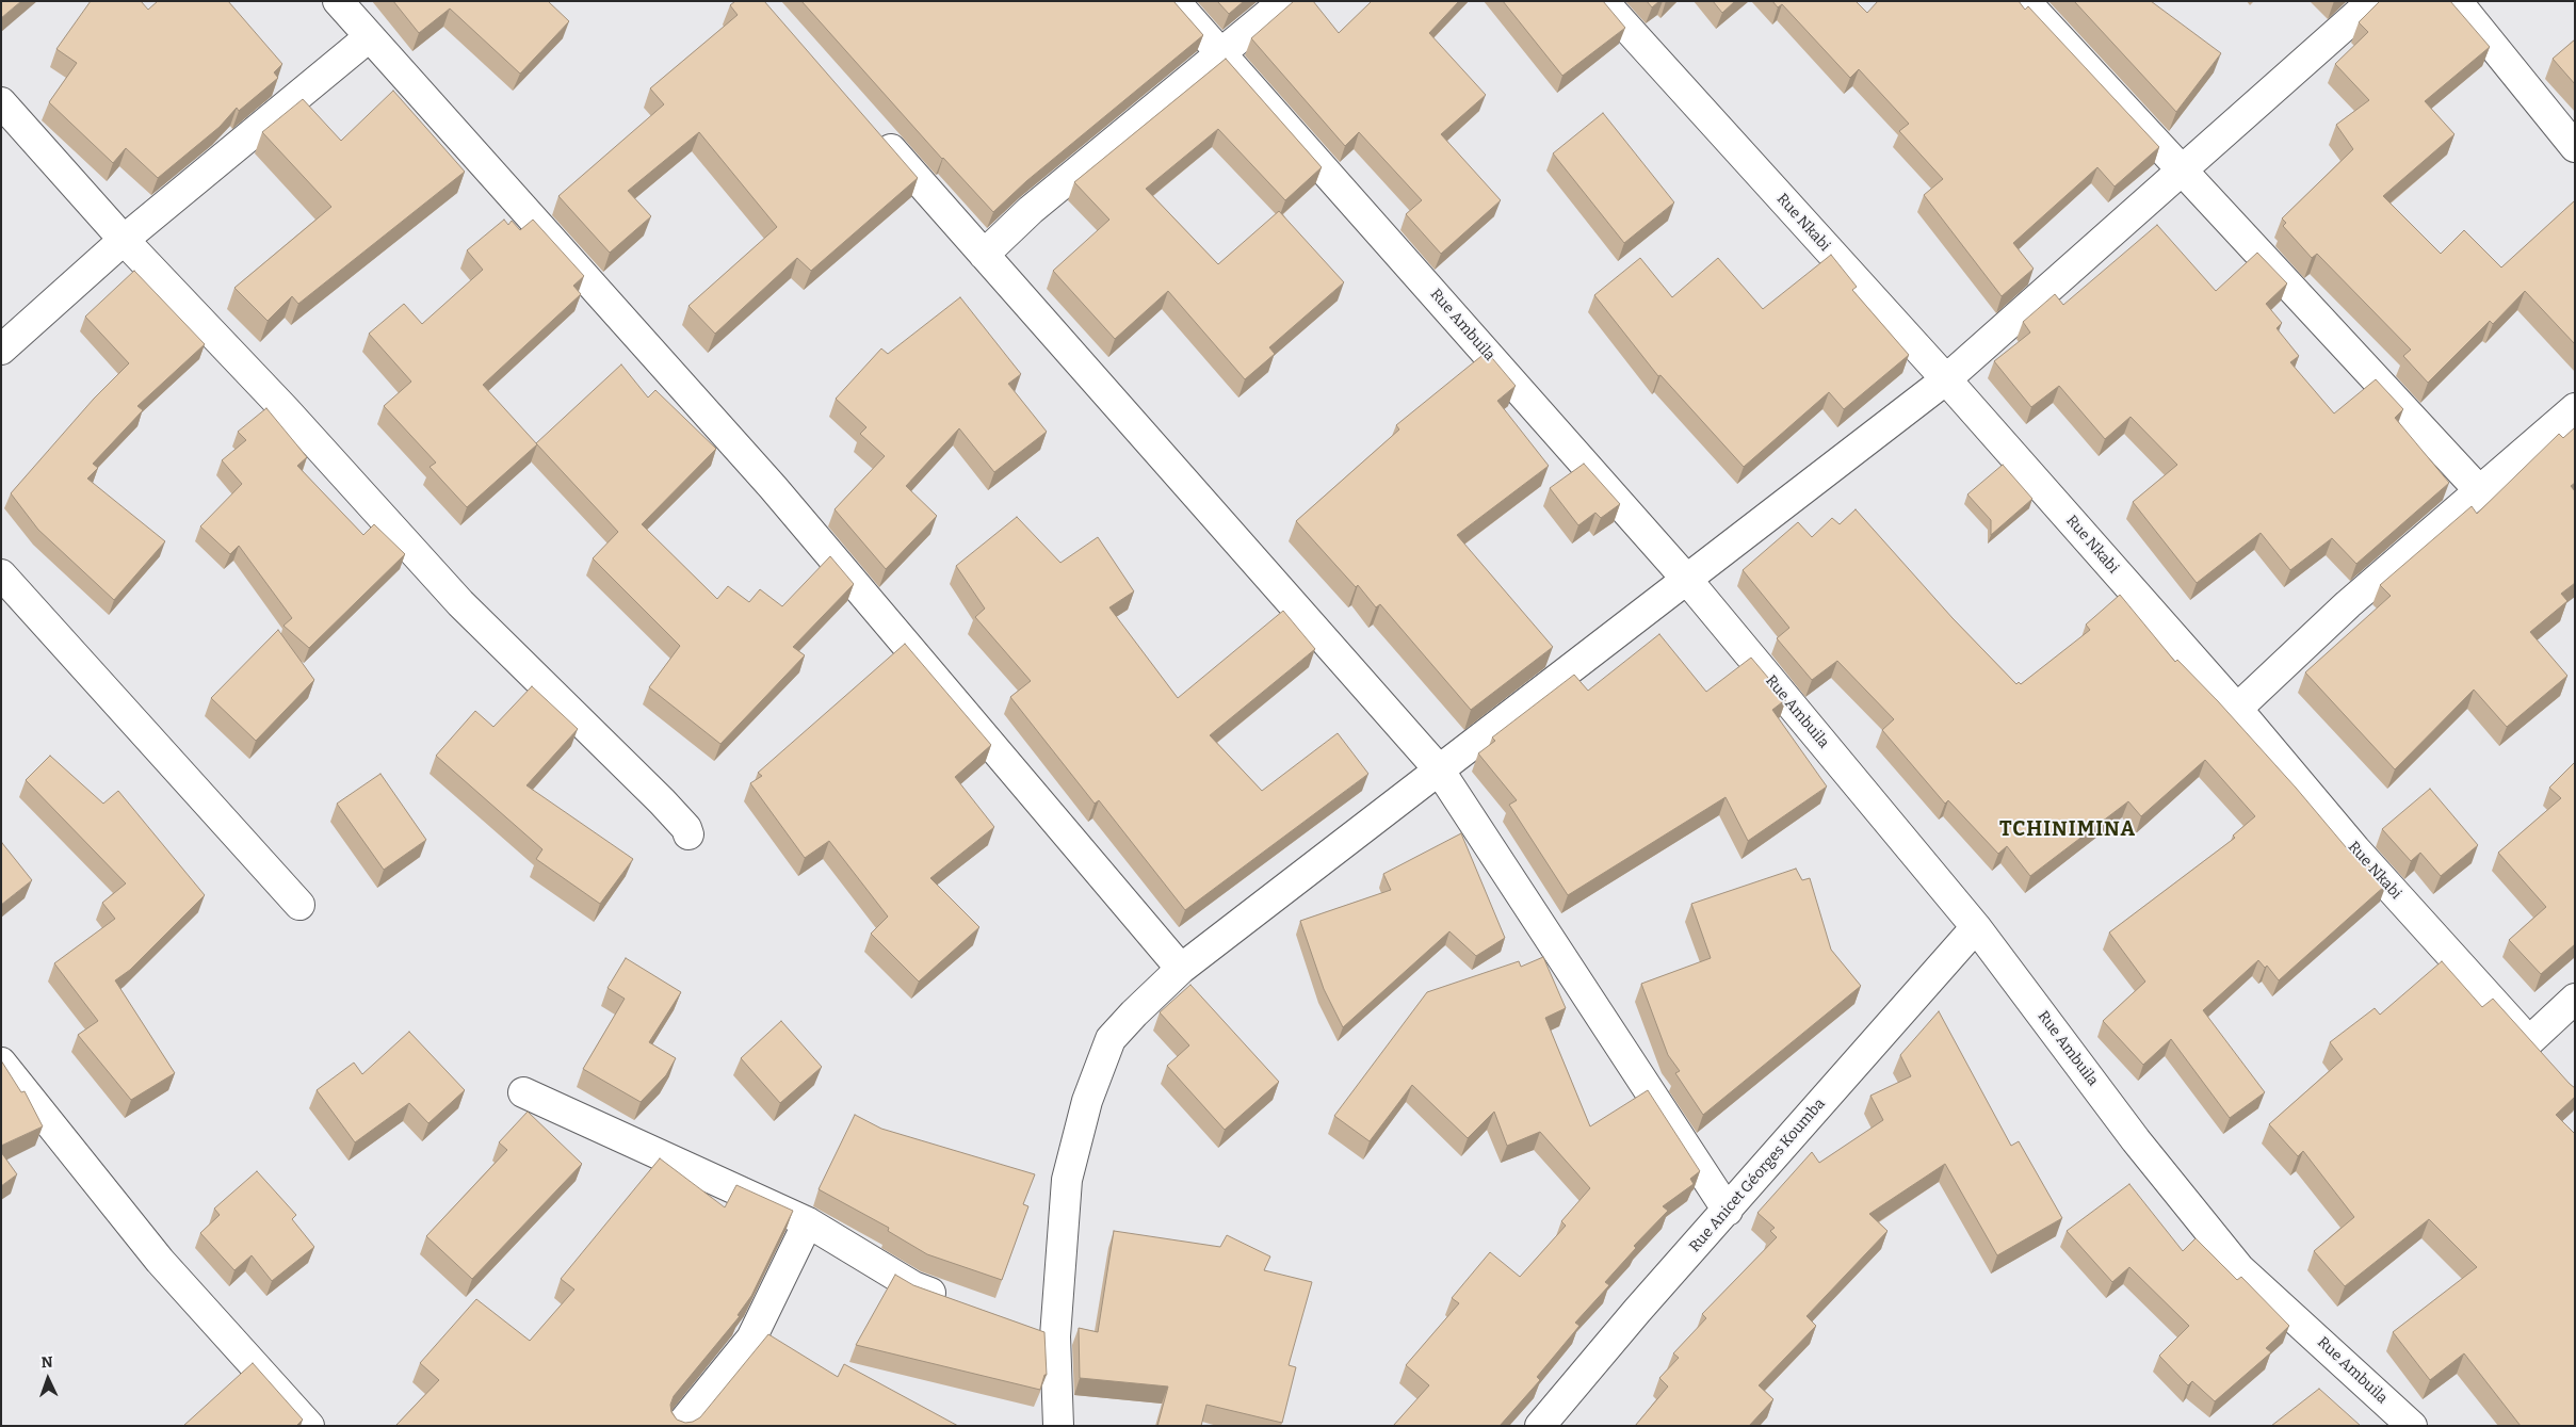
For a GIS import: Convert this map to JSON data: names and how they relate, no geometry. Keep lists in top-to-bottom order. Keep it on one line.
{"streets":{"street":["Rue Nkabi","Rue Ambuila","Rue Anicet Géorges Koumba"]},"crossings":[["Rue Ambuila","Rue Anicet Géorges Koumba"]],"districts":["TCHINIMINA"],"north":"top"}
